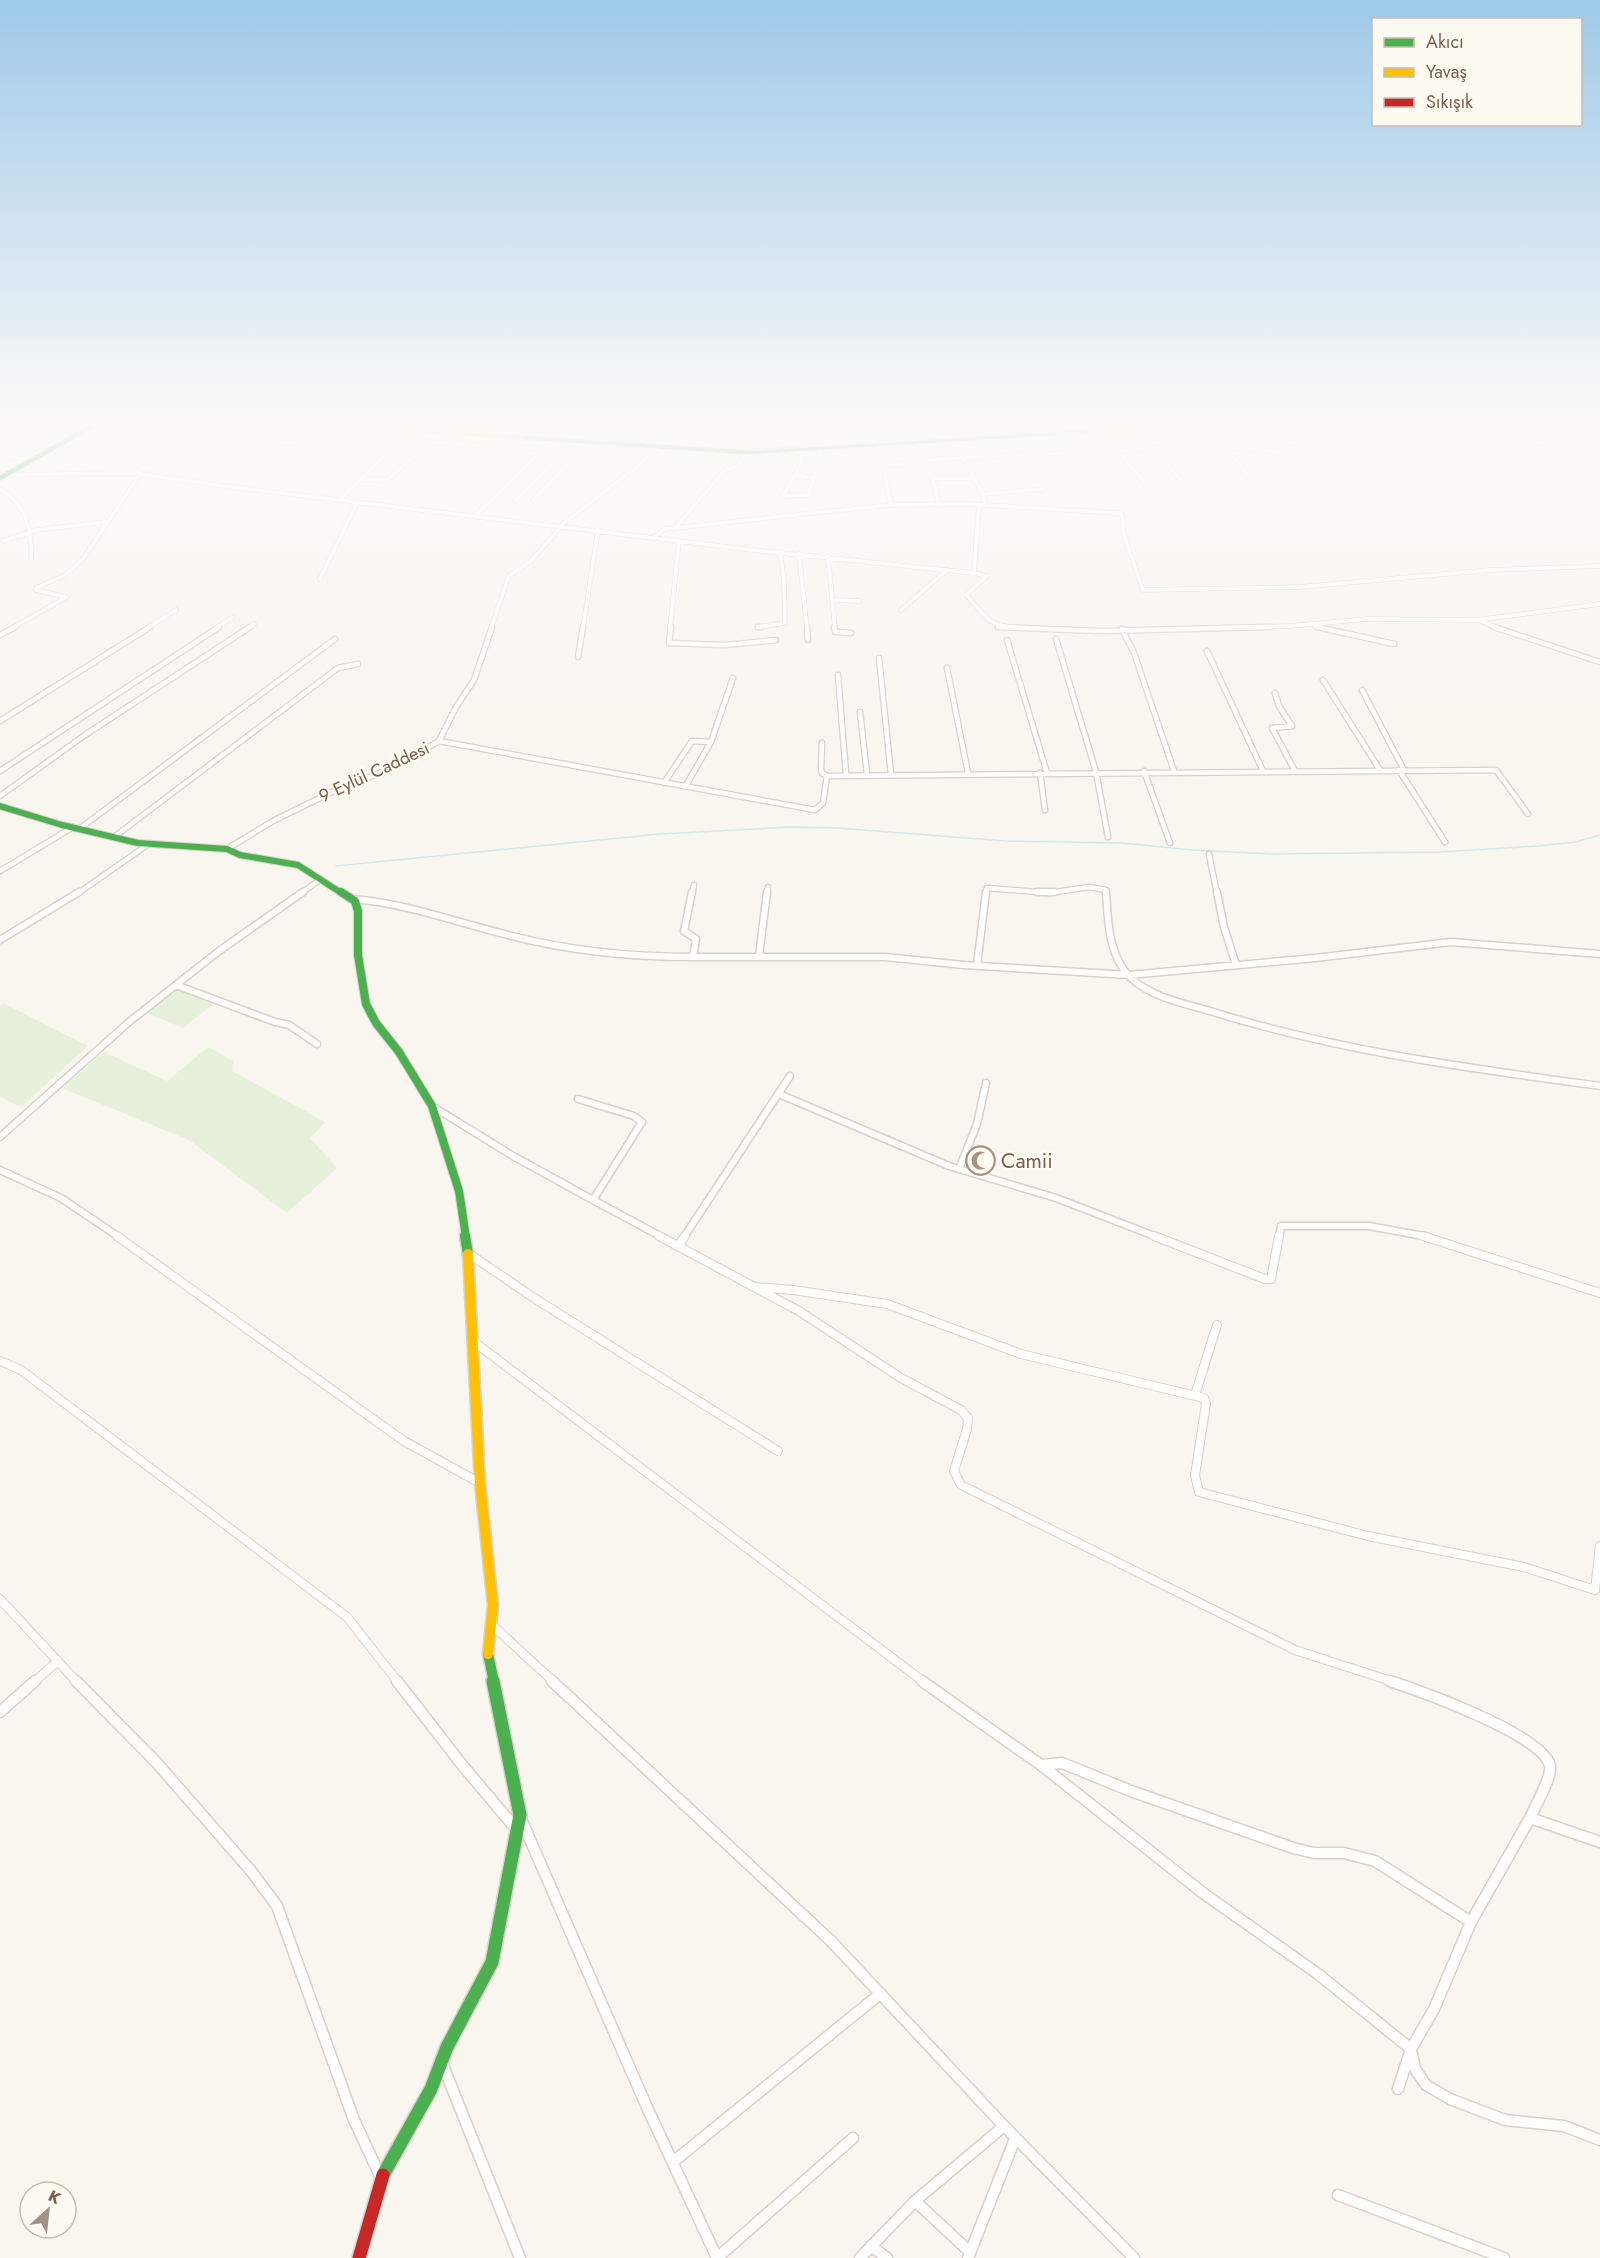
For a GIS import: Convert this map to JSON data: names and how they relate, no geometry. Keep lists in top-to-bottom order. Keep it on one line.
{"streets":{"street":["9 Eylül Caddesi"]},"places":{"mosque":["Camii"]},"legend":["Akıcı","Yavaş","Sıkışık"],"north":"top right"}
